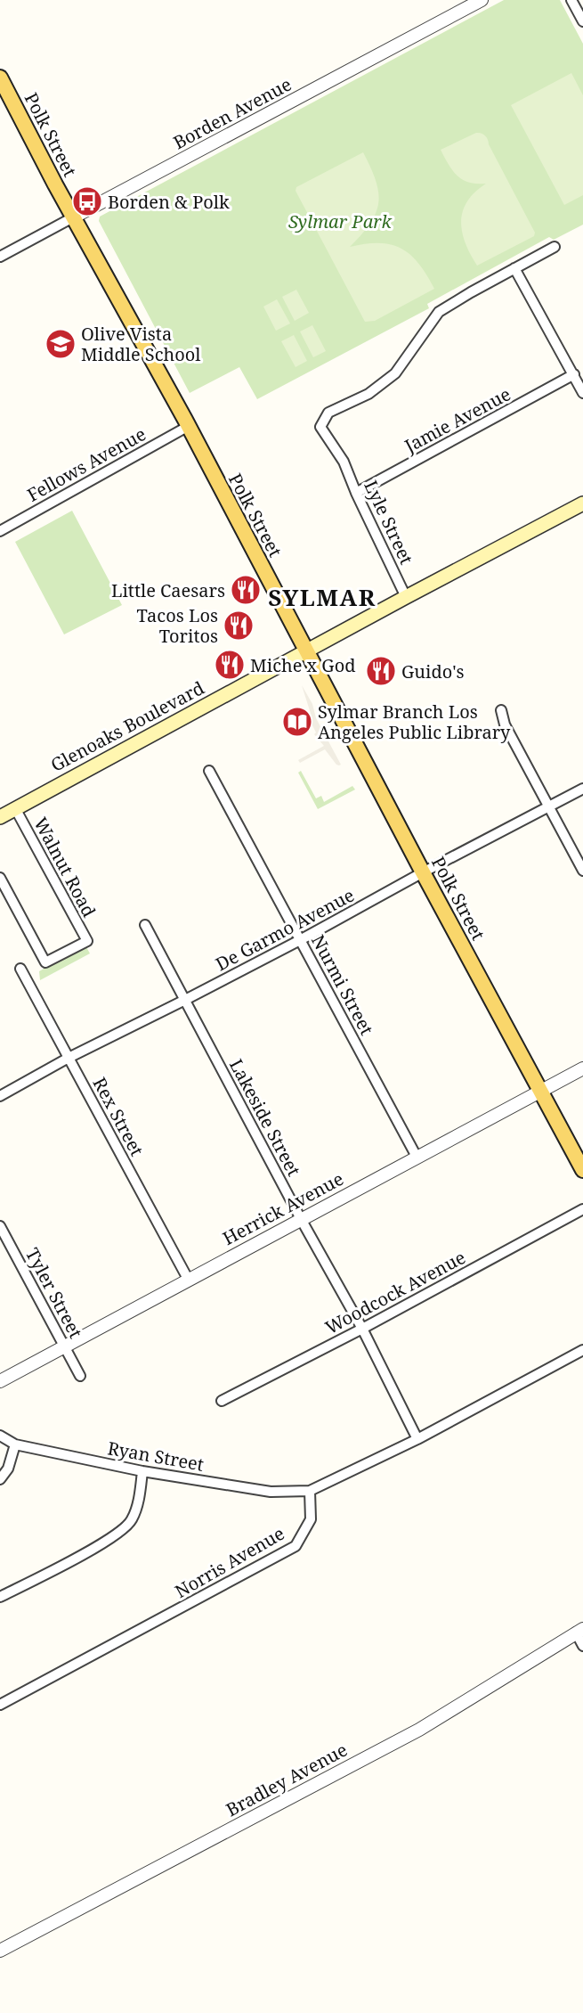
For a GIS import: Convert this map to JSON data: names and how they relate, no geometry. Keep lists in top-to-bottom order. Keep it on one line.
{"streets":{"main road":["Polk Street","Glenoaks Boulevard"],"street":["Borden Avenue","Jamie Avenue","Fellows Avenue","Lyle Street","Walnut Road","De Garmo Avenue","Nurmi Street","Rex Street","Lakeside Street","Herrick Avenue","Woodcock Avenue","Tyler Street","Ryan Street","Norris Avenue","Bradley Avenue"]},"crossings":[["Borden Avenue","Polk Street"],["Polk Street","Fellows Avenue"],["Polk Street","Glenoaks Boulevard"],["Polk Street","De Garmo Avenue"],["Polk Street","Herrick Avenue"],["Jamie Avenue","Lyle Street"],["Lyle Street","Glenoaks Boulevard"],["Glenoaks Boulevard","Walnut Road"],["De Garmo Avenue","Nurmi Street"],["De Garmo Avenue","Rex Street"],["De Garmo Avenue","Lakeside Street"],["Nurmi Street","Herrick Avenue"],["Rex Street","Herrick Avenue"],["Lakeside Street","Herrick Avenue"],["Lakeside Street","Woodcock Avenue"],["Herrick Avenue","Tyler Street"],["Ryan Street","Norris Avenue"]],"districts":["SYLMAR"],"parks":["Sylmar Park"],"places":{"bus stop":["Borden & Polk"],"school or university":["Olive Vista Middle School"],"restaurant":["Little Caesars","Tacos Los Toritos","Miche x God","Guido's"],"library":["Sylmar Branch Los Angeles Public Library"]}}
